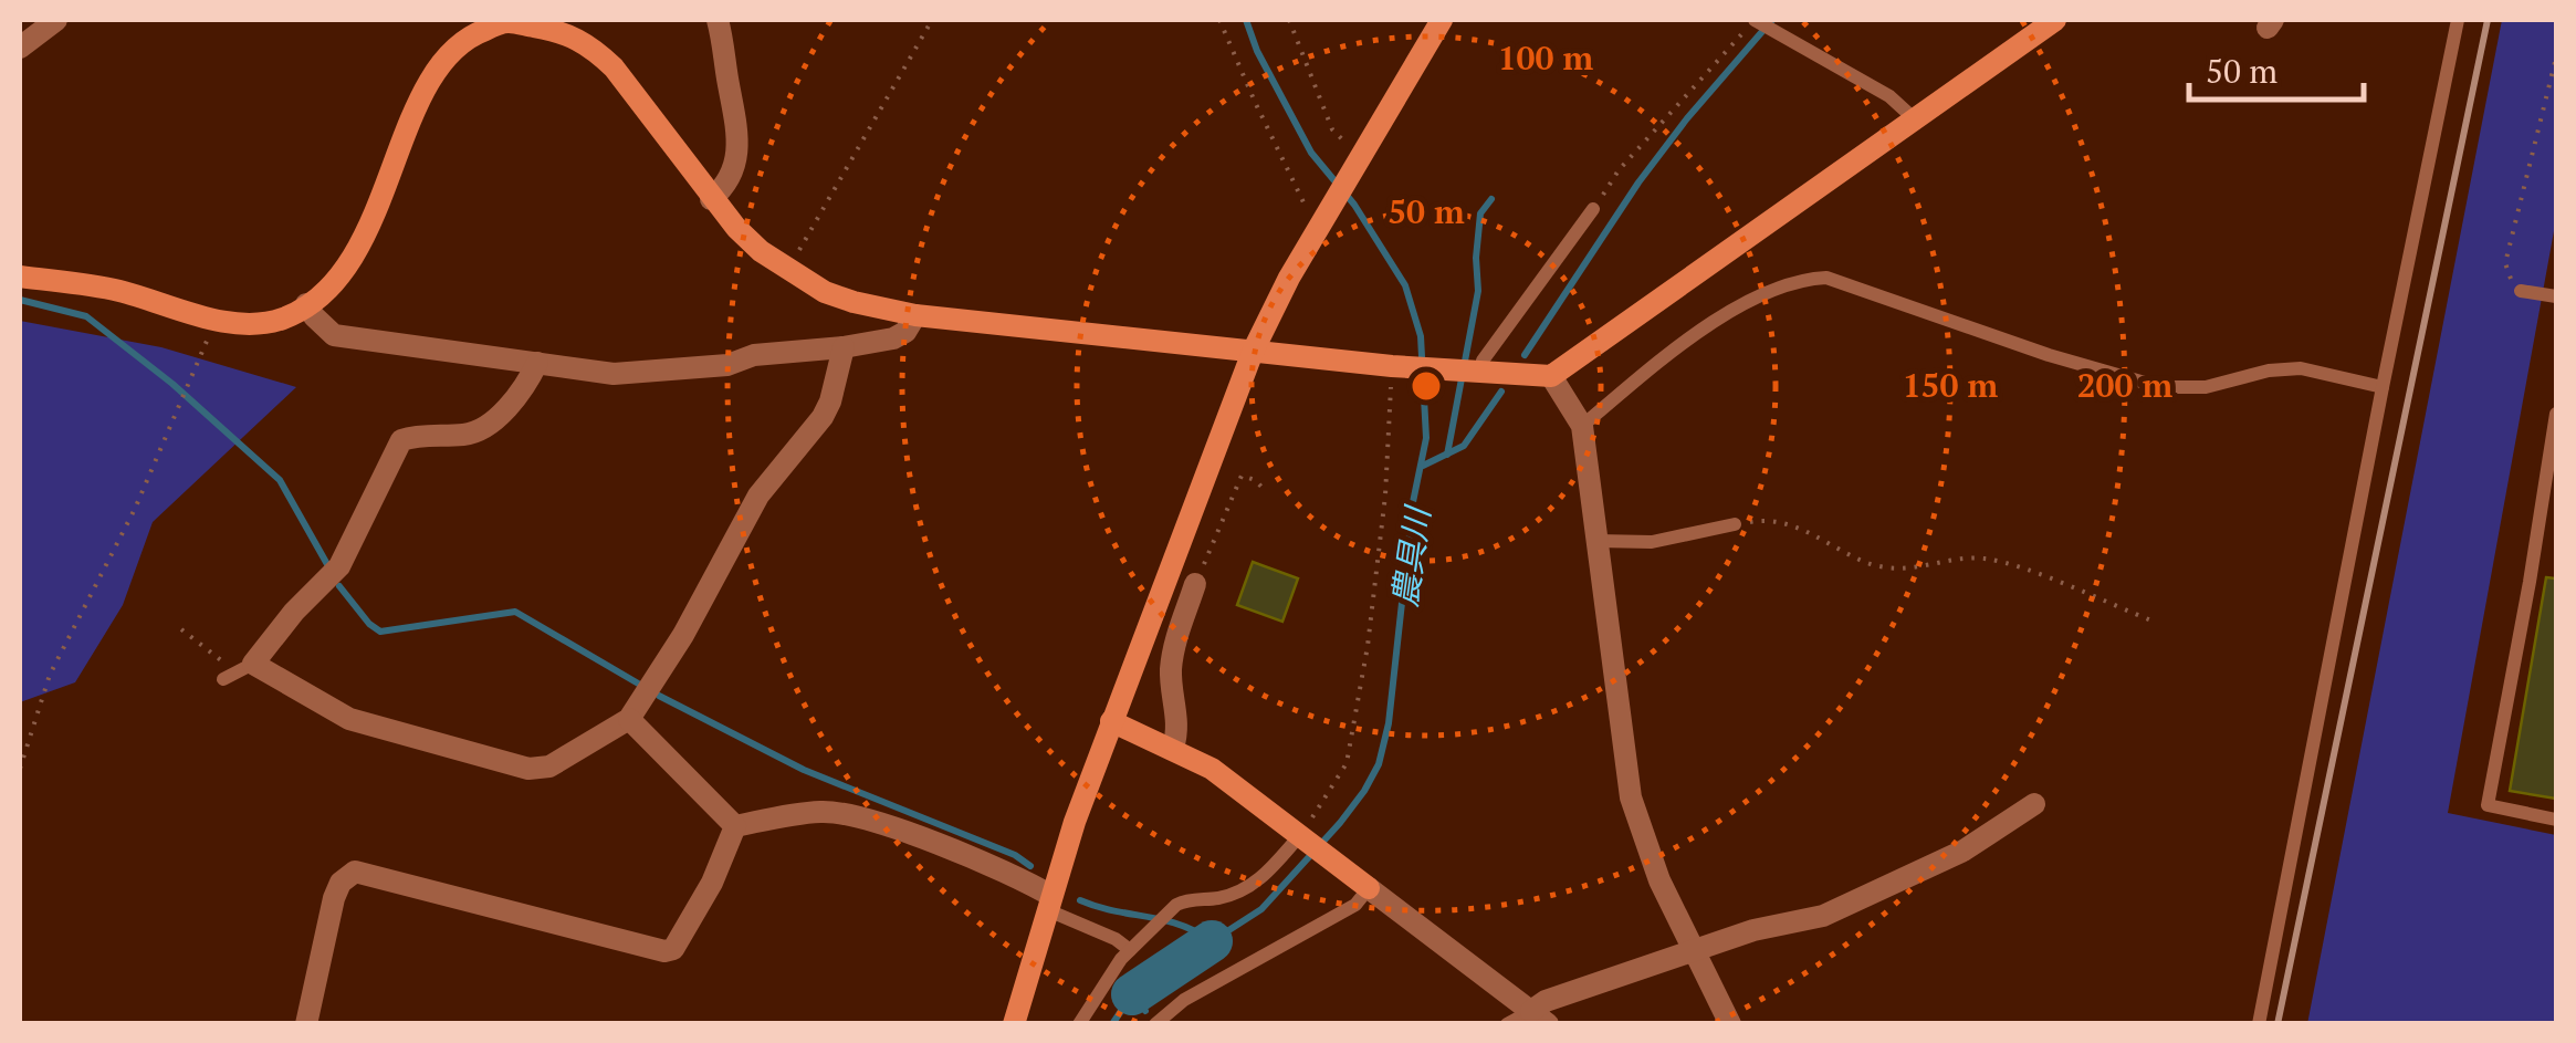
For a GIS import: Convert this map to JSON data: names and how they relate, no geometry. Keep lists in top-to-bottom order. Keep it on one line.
{"water":["農具川"],"scale_bar":"50 m","rings":["100 m","50 m","150 m","200 m"]}
